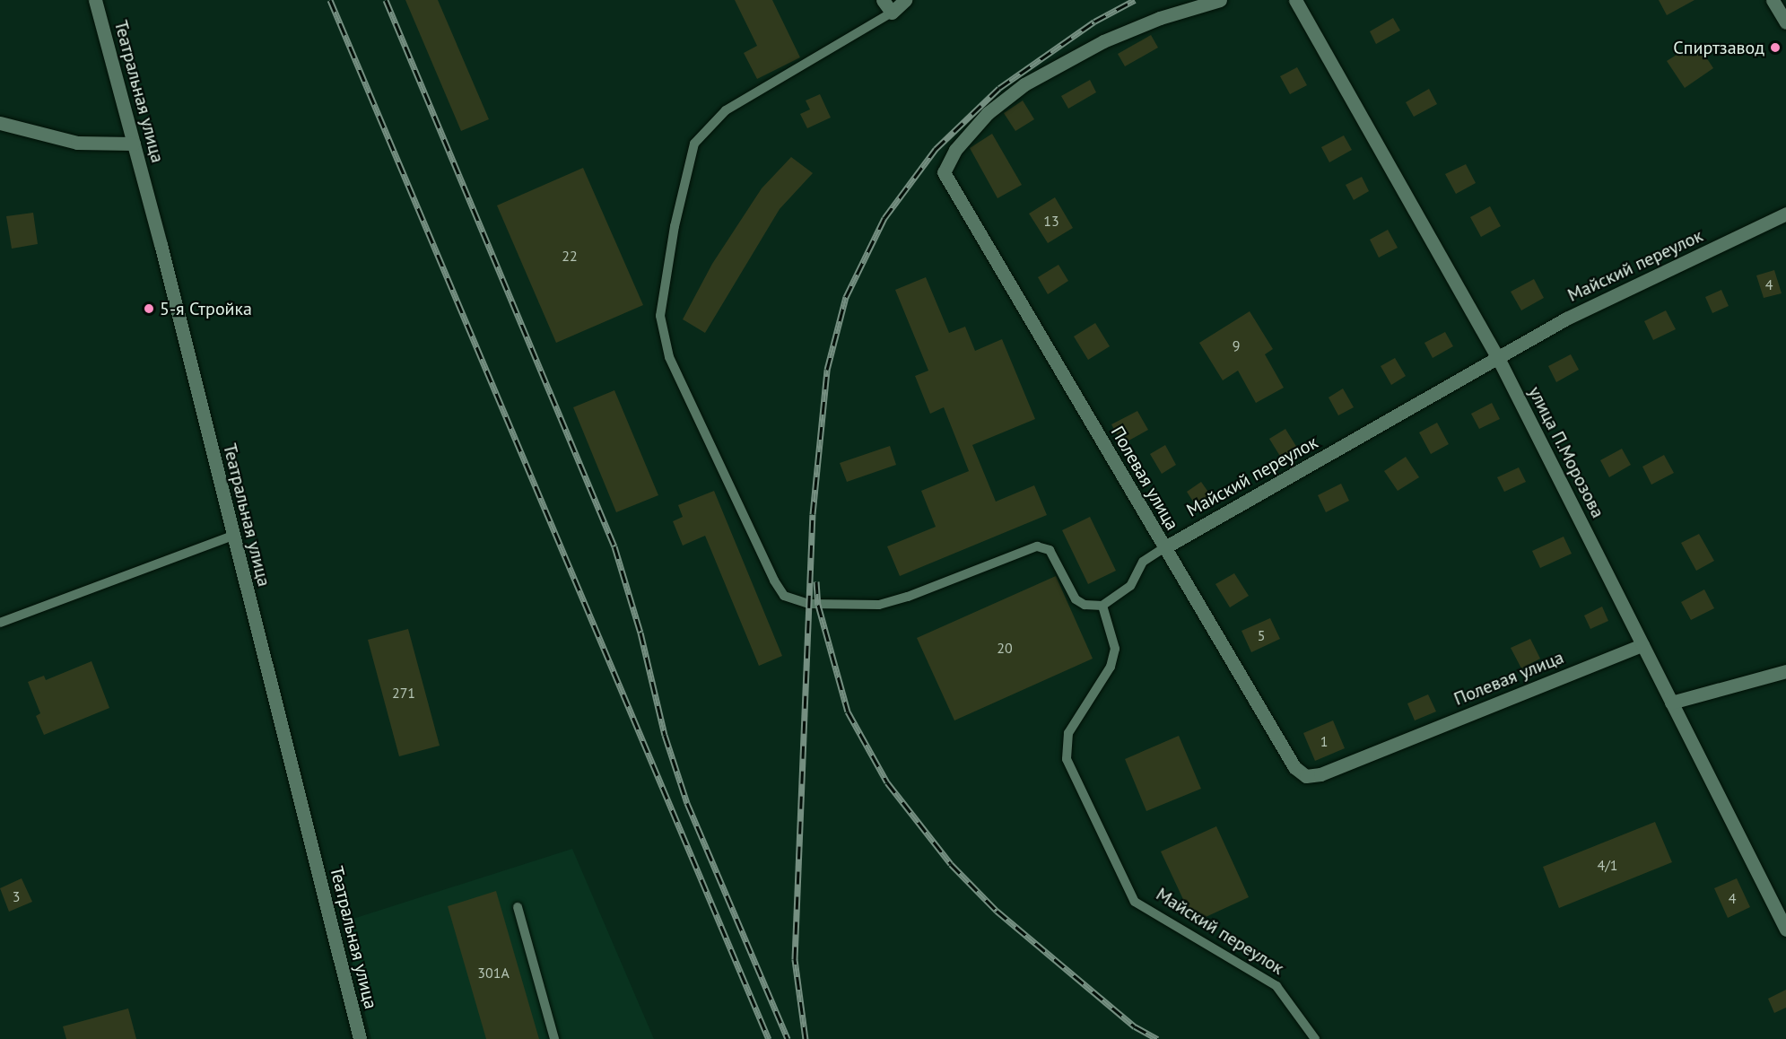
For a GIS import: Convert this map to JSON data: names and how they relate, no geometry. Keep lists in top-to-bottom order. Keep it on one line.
{"streets":{"street":["Театральная улица","Майский переулок","улица П.Морозова","Полевая улица"]},"crossings":[["Майский переулок","улица П.Морозова"],["Майский переулок","Полевая улица"],["улица П.Морозова","Полевая улица"]],"places":["Спиртзавод","5-я Стройка"],"house_numbers":["13","22","4","9","5","20","271","1","4/1","3","4","301А"]}
